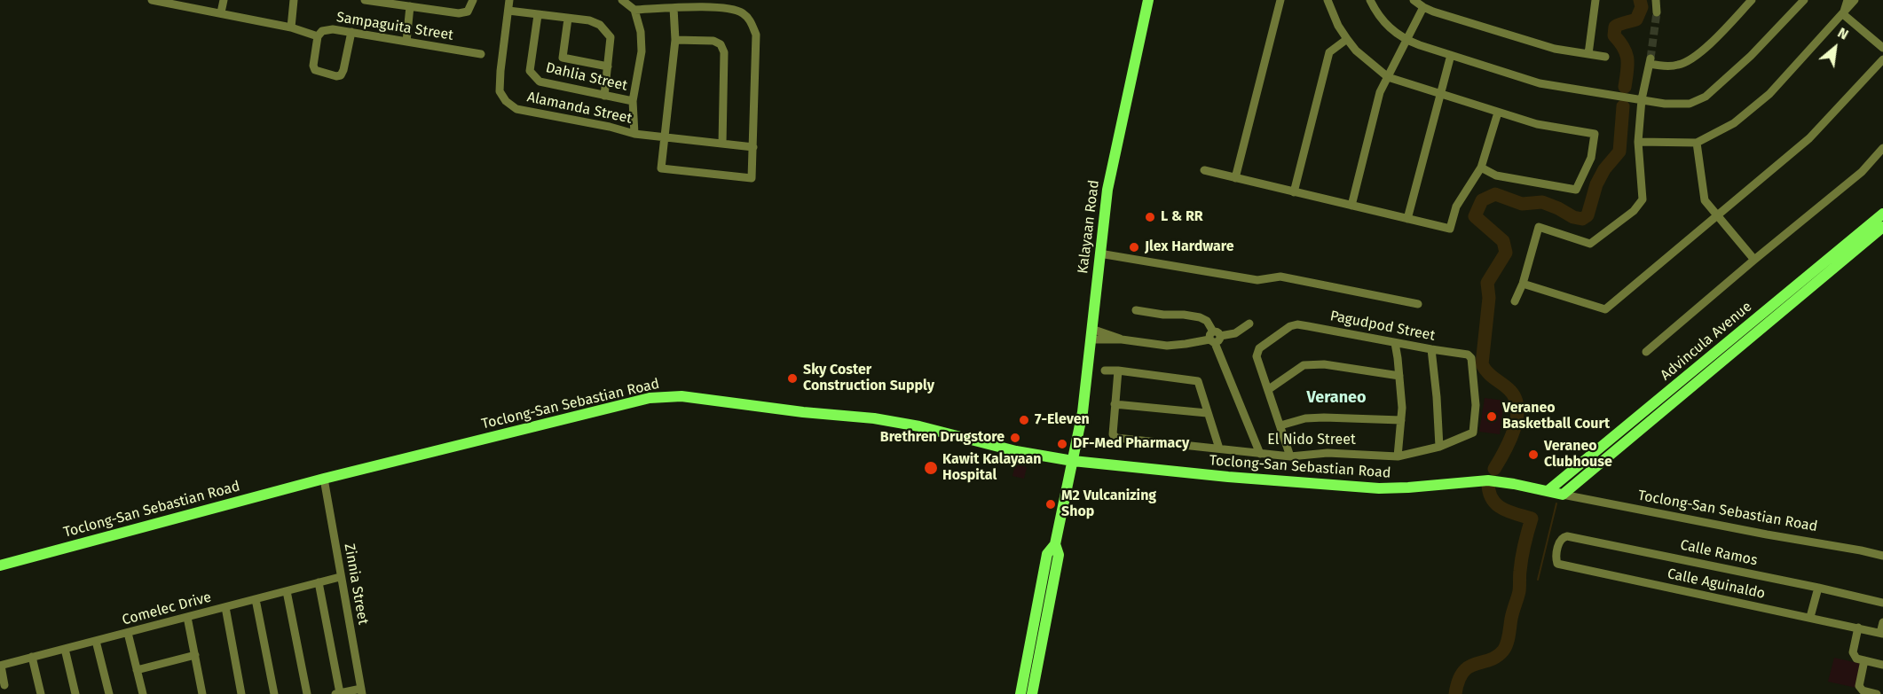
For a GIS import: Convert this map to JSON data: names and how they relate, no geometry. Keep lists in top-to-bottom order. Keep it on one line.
{"streets":{"main road":["Kalayaan Road","Advincula Avenue","Toclong-San Sebastian Road"],"street":["Sampaguita Street","Dahlia Street","Alamanda Street","Pagudpod Street","El Nido Street","Calle Ramos","Zinnia Street","Calle Aguinaldo","Comelec Drive"]},"crossings":[["Kalayaan Road","Toclong-San Sebastian Road"],["Pagudpod Street","El Nido Street"],["Advincula Avenue","Toclong-San Sebastian Road"],["Toclong-San Sebastian Road","Zinnia Street"],["Calle Ramos","Calle Aguinaldo"],["Zinnia Street","Comelec Drive"]],"districts":["Veraneo"],"places":["L & RR","Jlex Hardware","Sky Coster Construction Supply","Veraneo Basketball Court","7-Eleven","Brethren Drugstore","DF-Med Pharmacy","Veraneo Clubhouse","Kawit Kalayaan Hospital","M2 Vulcanizing Shop"],"north":"top right"}
